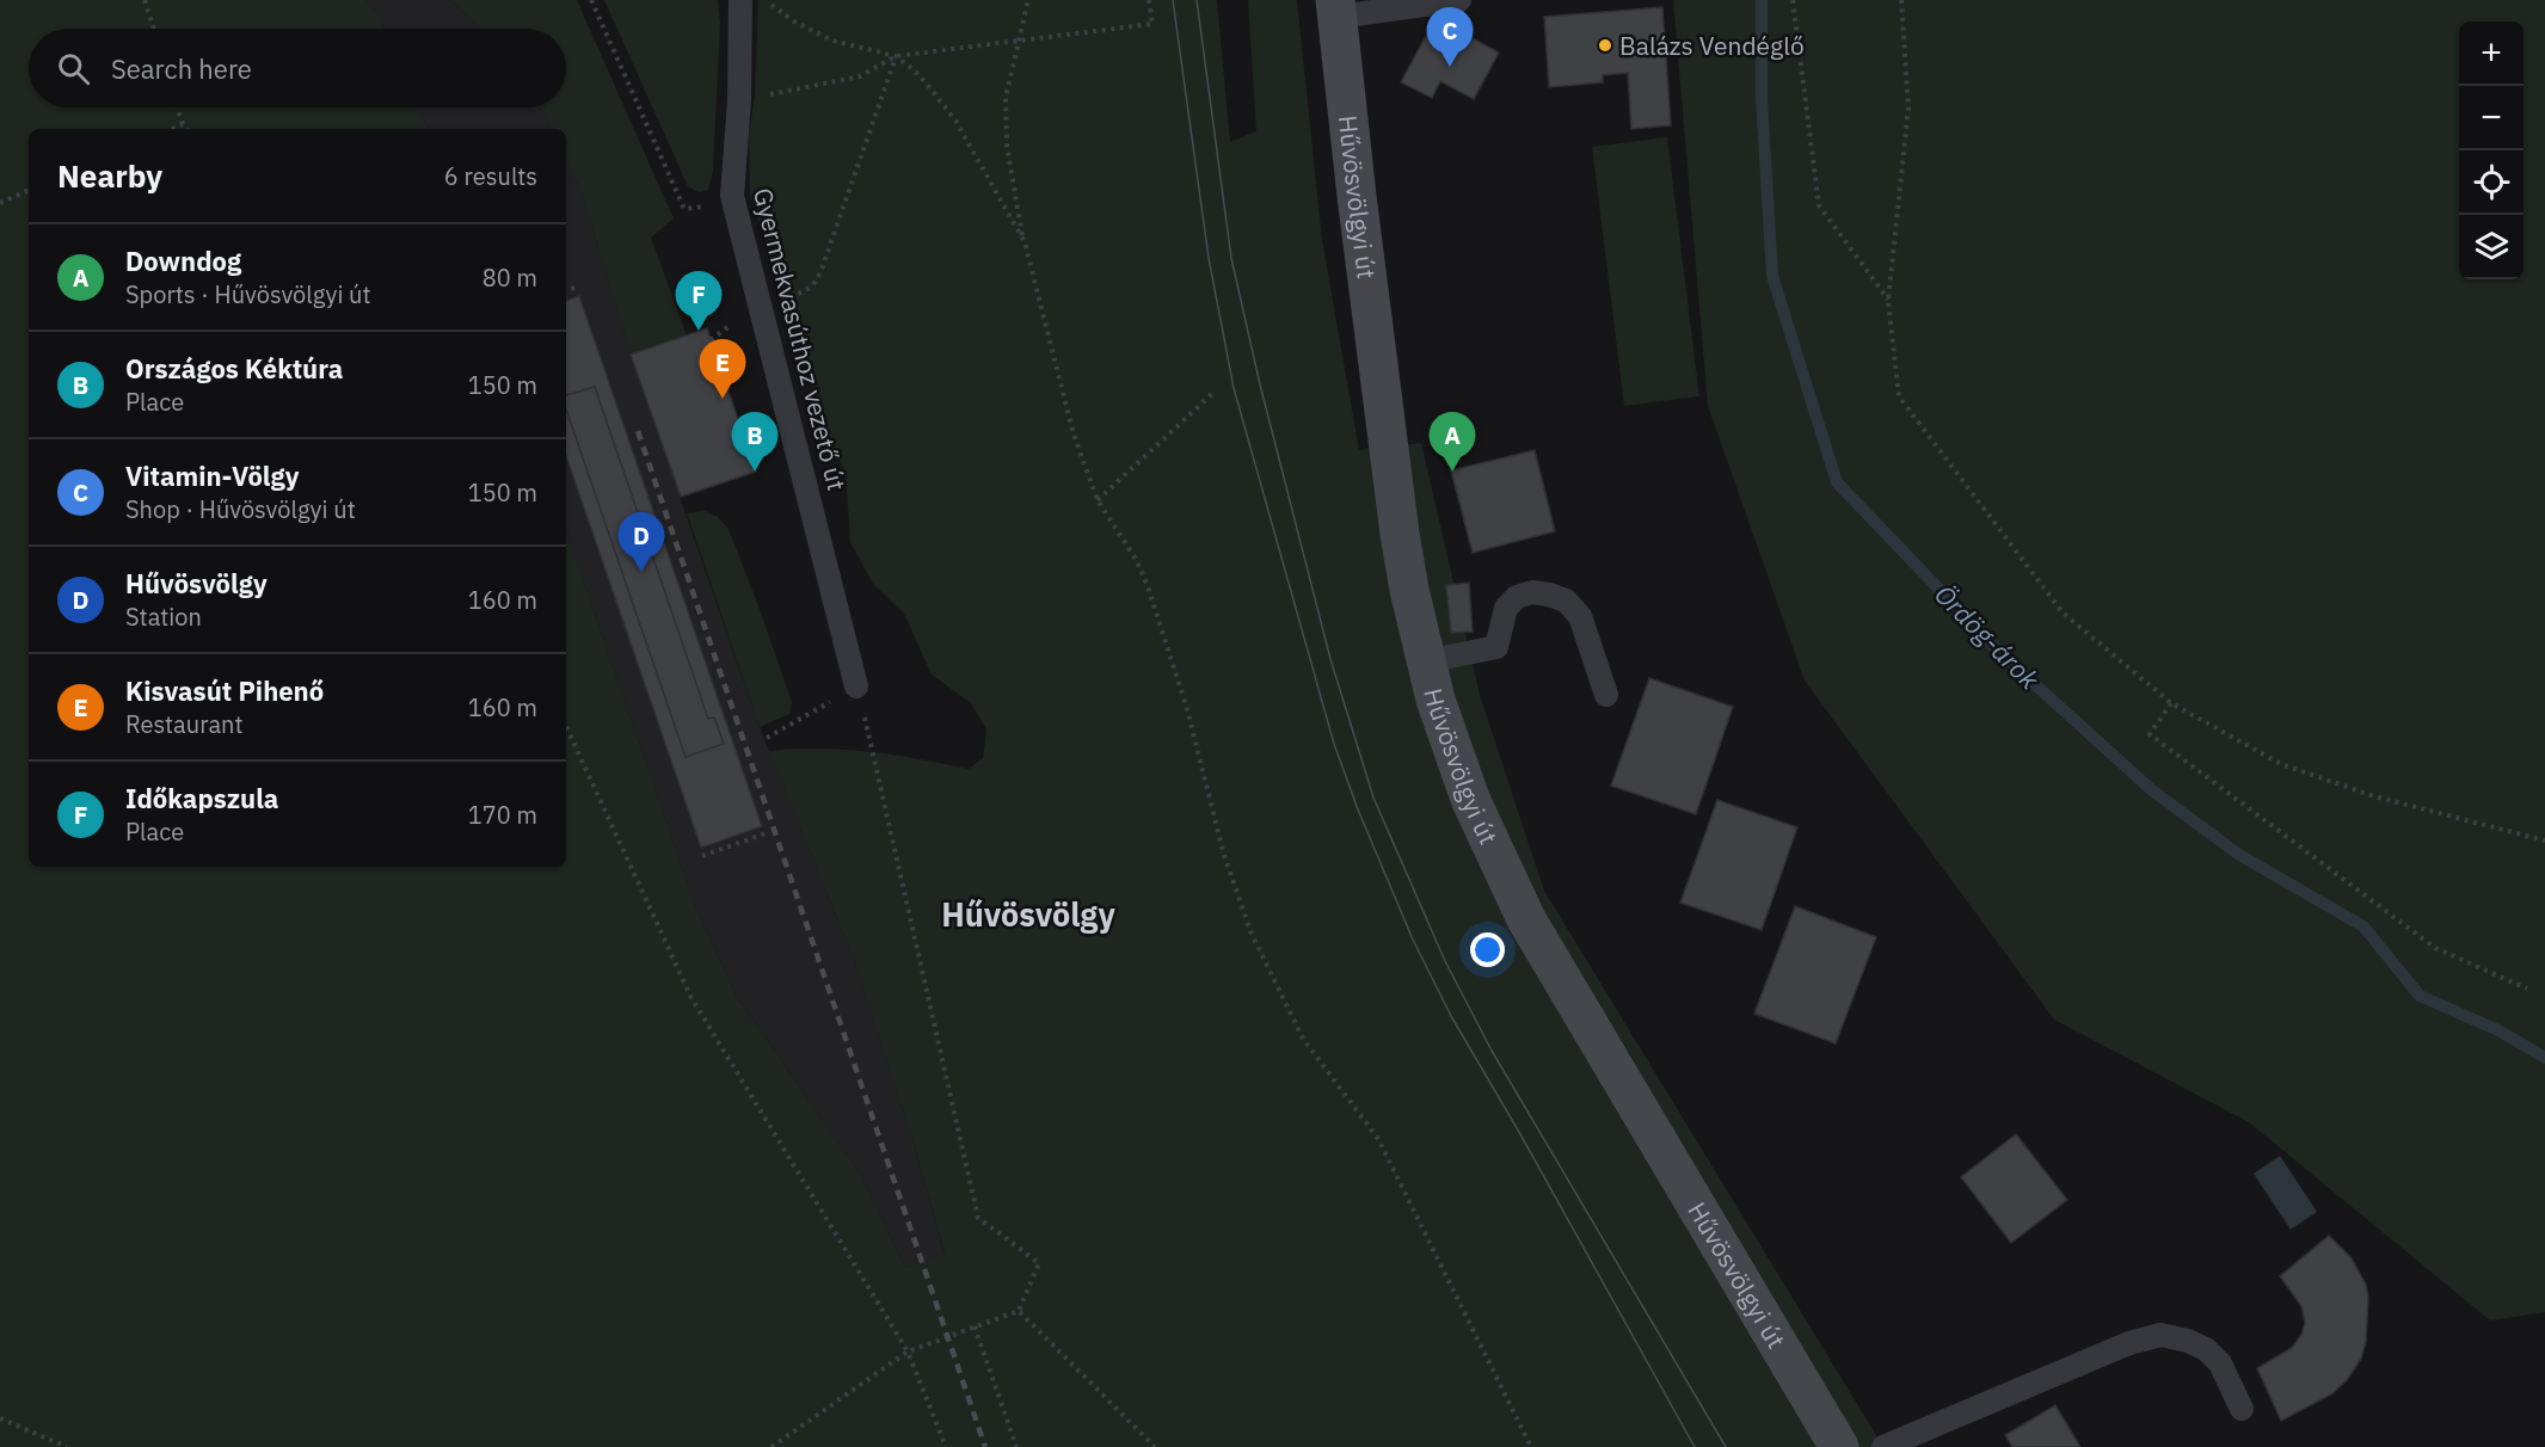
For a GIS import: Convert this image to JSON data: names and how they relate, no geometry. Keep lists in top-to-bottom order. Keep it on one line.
{"streets":{"main road":["Hűvösvölgyi út"],"lane":["Gyermekvasúthoz vezető út"]},"districts":["Hűvösvölgy"],"water":["Ördög-árok"],"places":["Balázs Vendéglő"],"page":{"pins":["C","F","E","A","B","D"],"map_buttons":["+","−"],"search":"Search here","heading":["Nearby","6 results"],"list":[{"mark":"A","name":"Downdog","note":"Sports · Hűvösvölgyi út","value":"80 m"},{"mark":"B","name":"Országos Kéktúra","note":"Place","value":"150 m"},{"mark":"C","name":"Vitamin-Völgy","note":"Shop · Hűvösvölgyi út","value":"150 m"},{"mark":"D","name":"Hűvösvölgy","note":"Station","value":"160 m"},{"mark":"E","name":"Kisvasút Pihenő","note":"Restaurant","value":"160 m"},{"mark":"F","name":"Időkapszula","note":"Place","value":"170 m"}]}}
